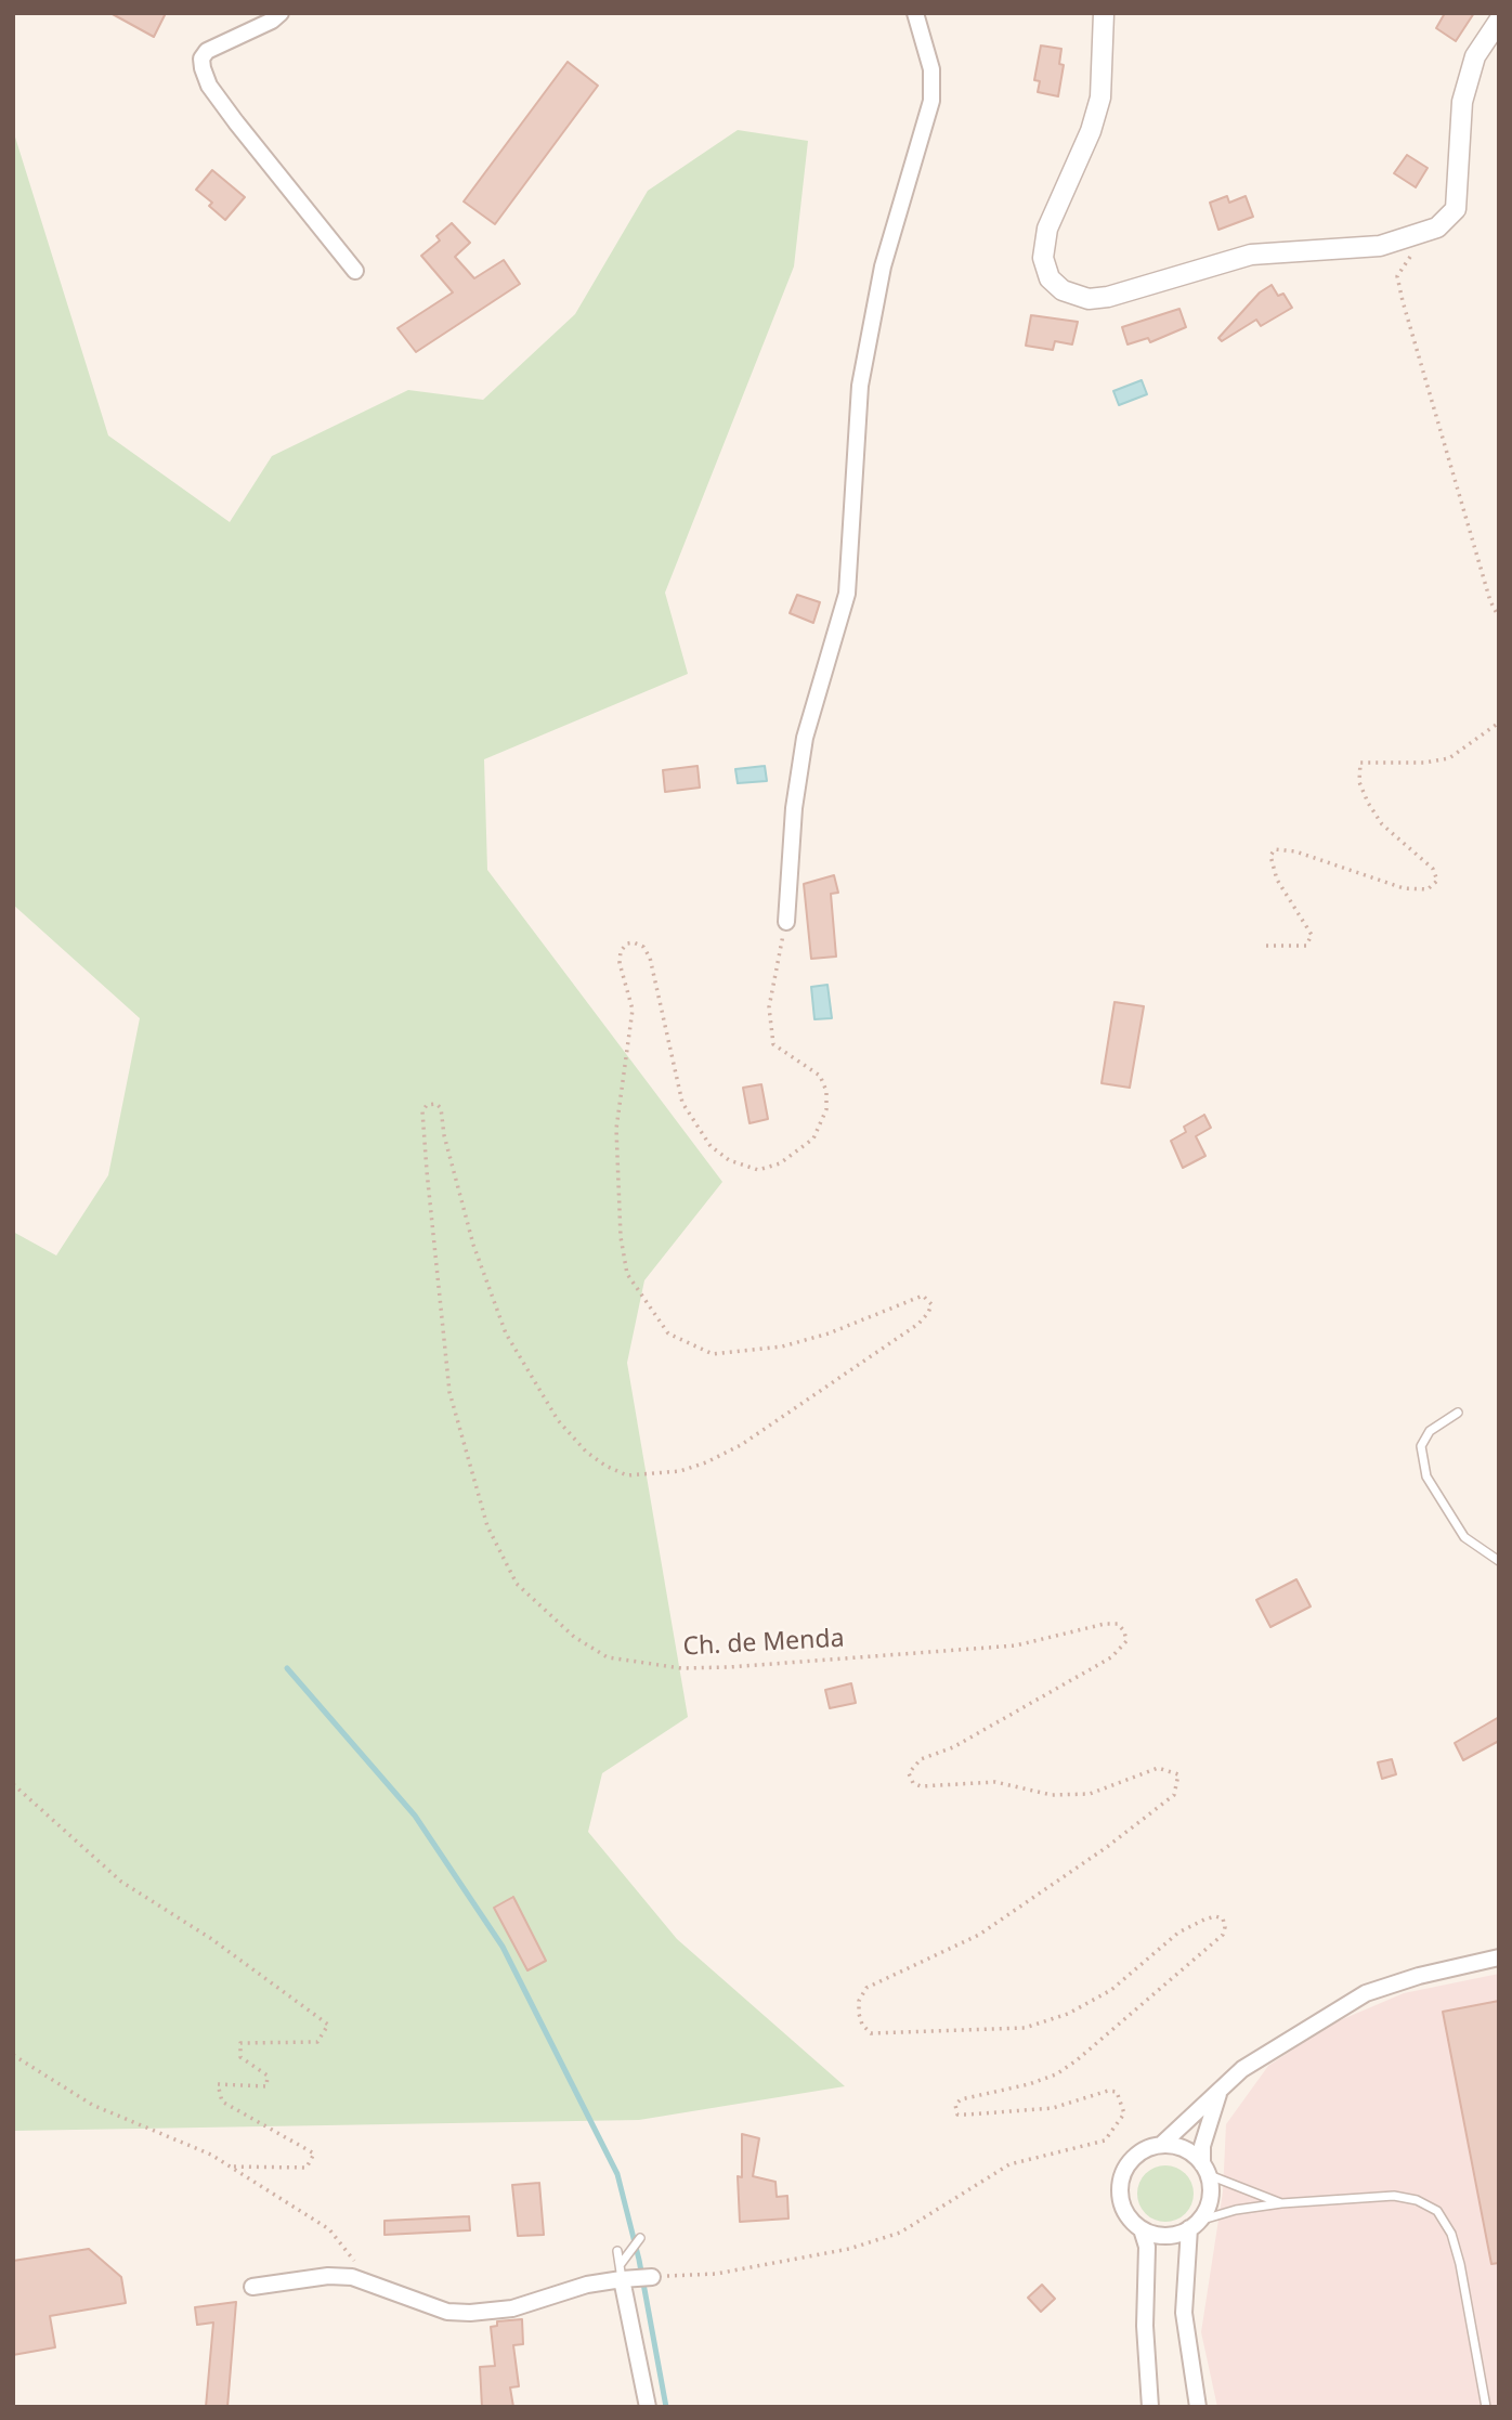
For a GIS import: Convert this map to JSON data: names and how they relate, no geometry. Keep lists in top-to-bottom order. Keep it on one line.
{"streets":{"path":["Ch. de Menda"]}}
